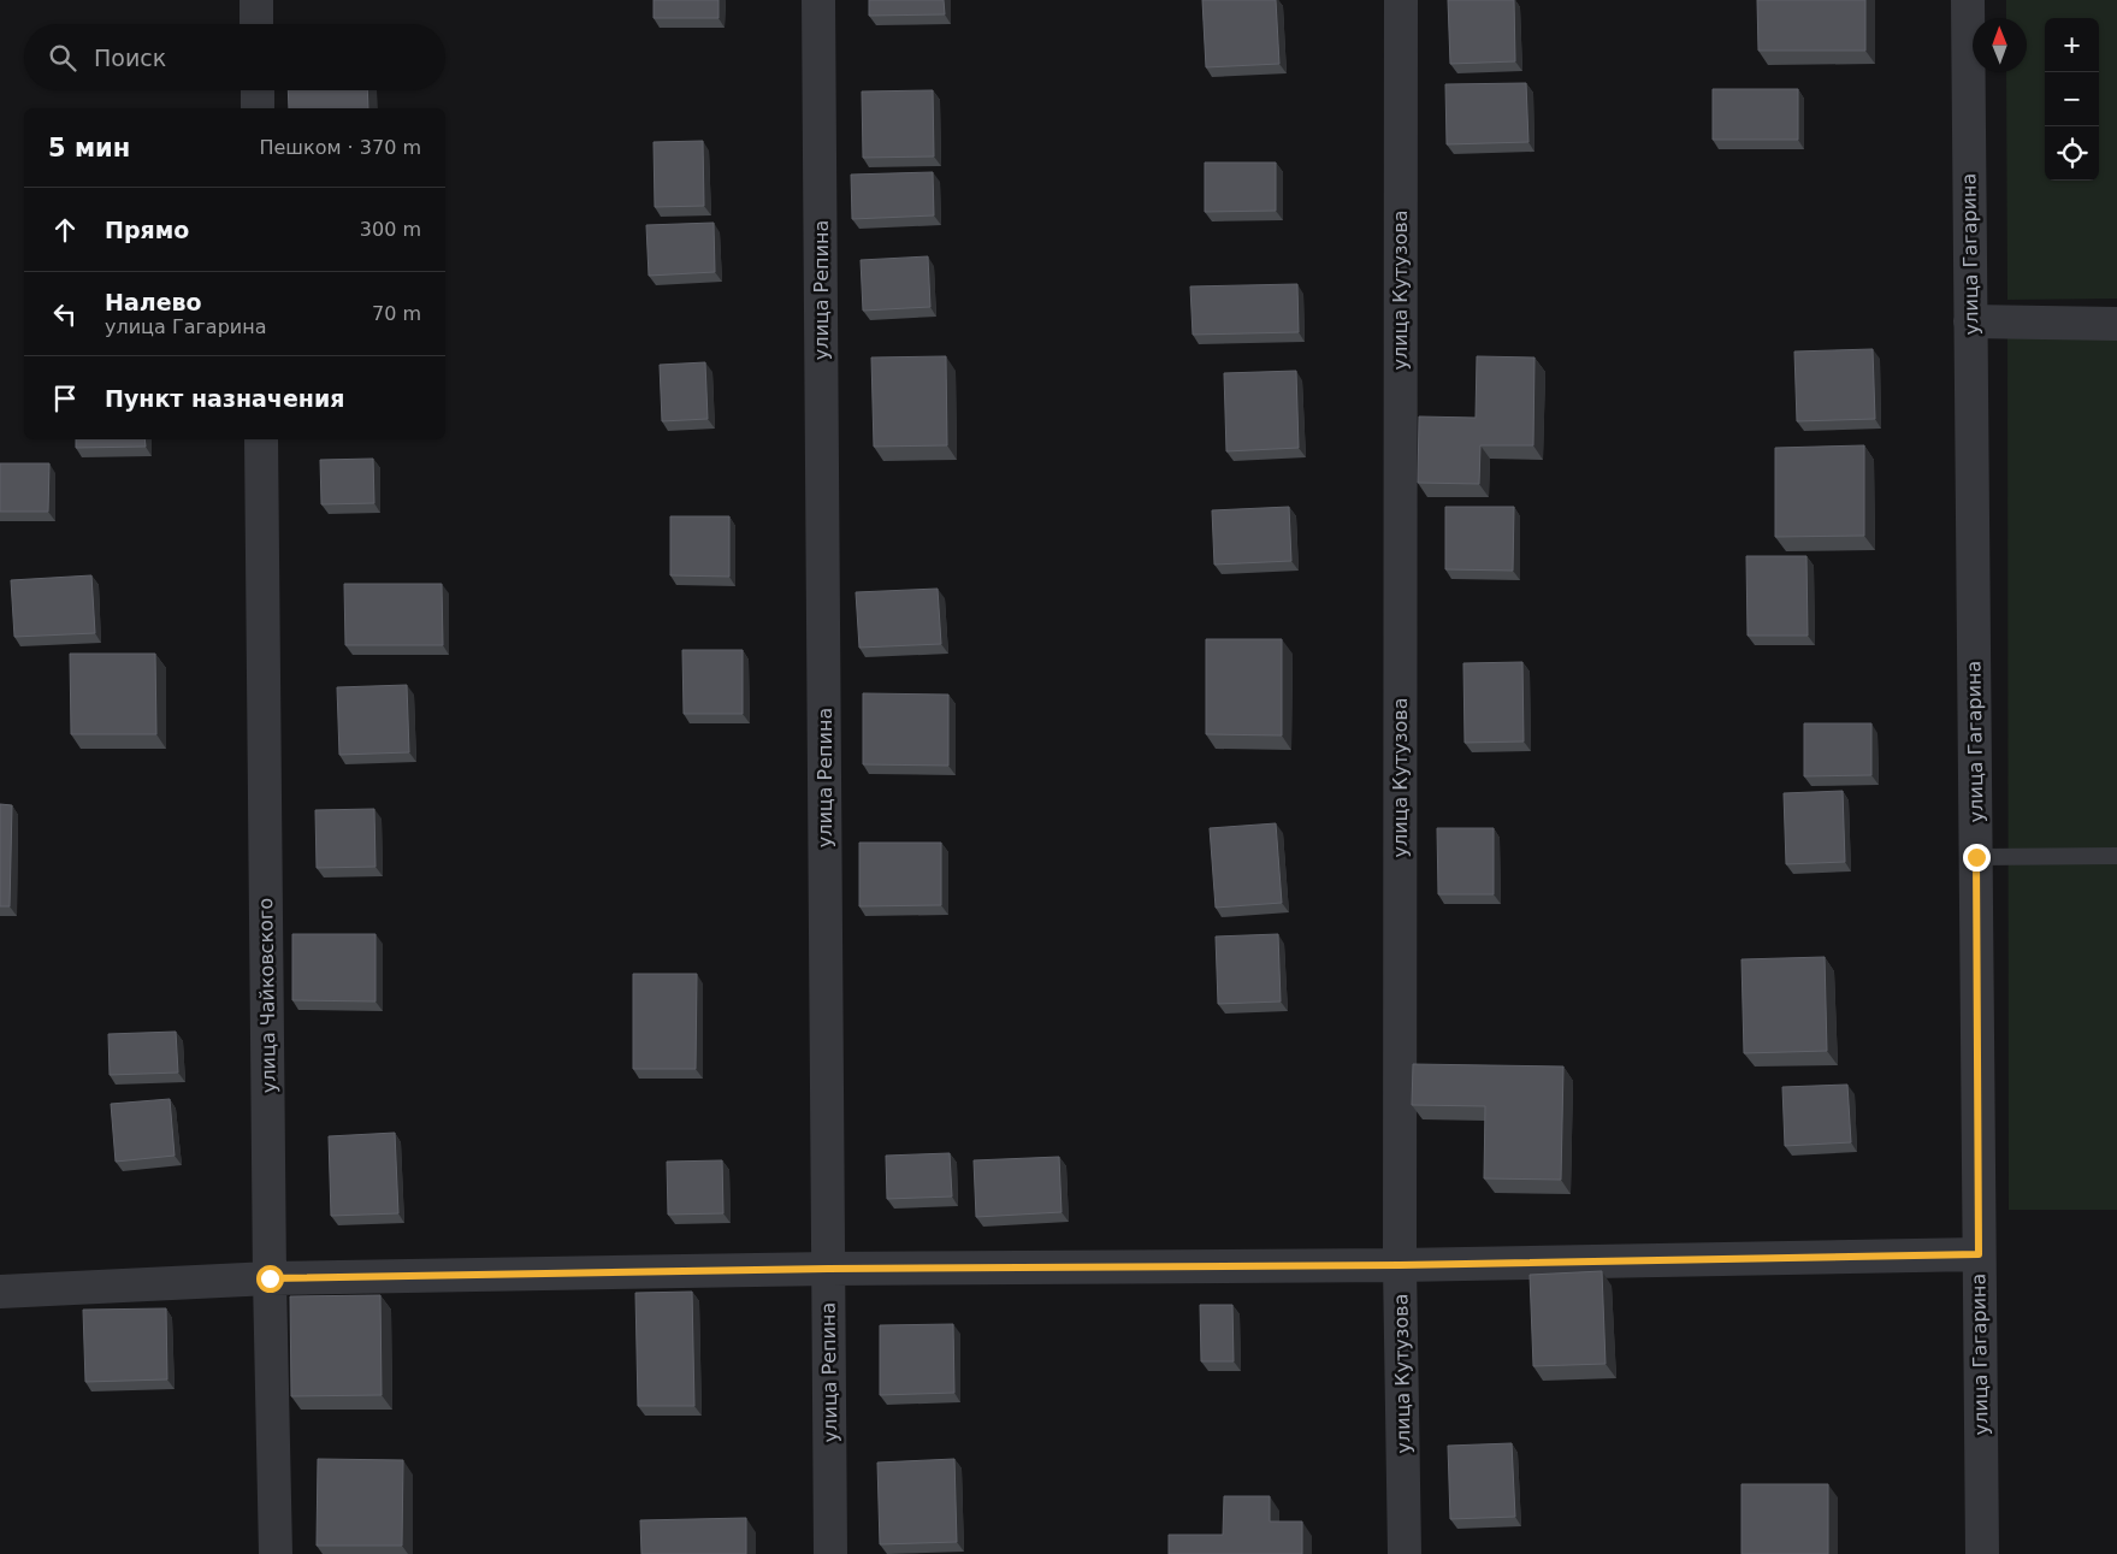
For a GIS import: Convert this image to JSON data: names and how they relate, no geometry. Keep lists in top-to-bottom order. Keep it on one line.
{"streets":{"street":["улица Гагарина","улица Репина","улица Кутузова","улица Чайковского"]},"north":"top","page":{"map_buttons":["+","−"],"search":"Поиск","heading":["5 мин","Пешком · 370 m"],"list":[["Прямо","300 m"],["Налево","улица Гагарина","70 m"],"Пункт назначения"]}}
